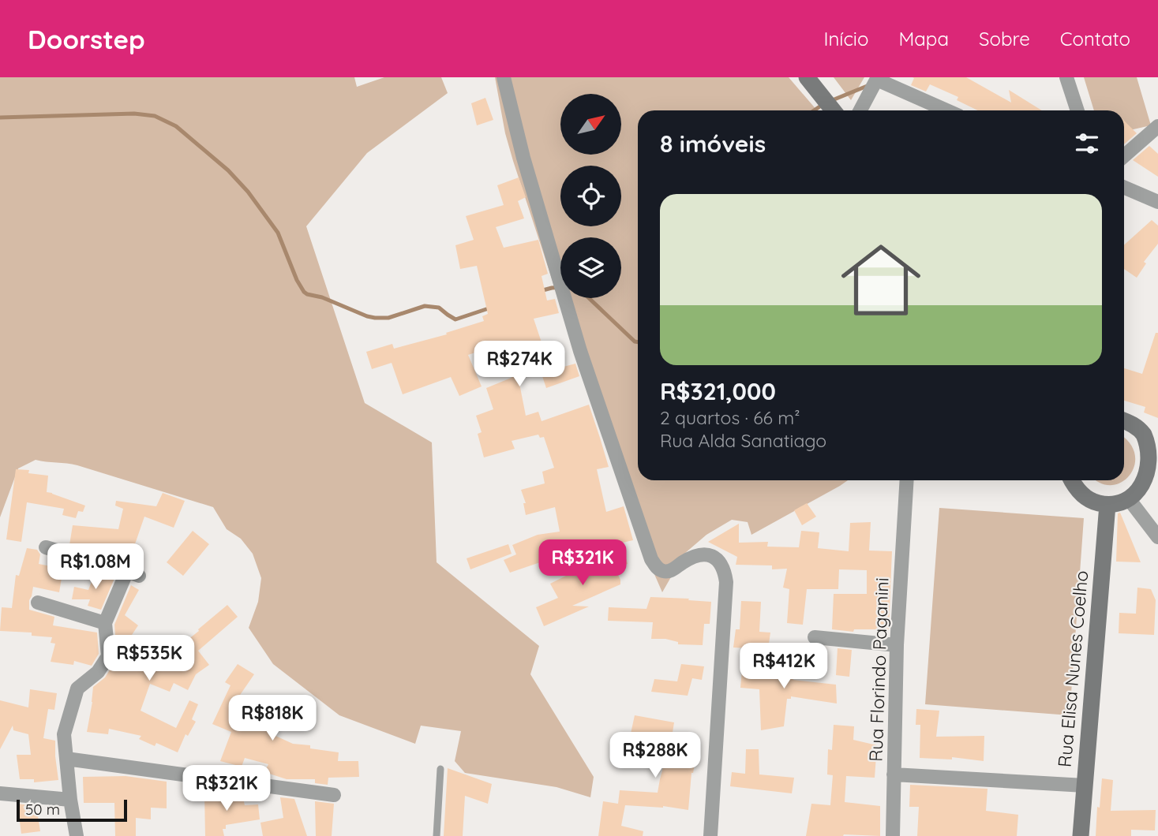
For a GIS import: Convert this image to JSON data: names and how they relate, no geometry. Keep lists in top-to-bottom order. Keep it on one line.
{"streets":{"street":["Rua Elisa Nunes Coelho","Rua Florindo Paganini"]},"crossings":[["Rua Elisa Nunes Coelho","Rua Florindo Paganini"]],"scale_bar":"50 m","north":"top right","page":{"header":"Doorstep","nav":["Início","Mapa","Sobre","Contato"],"heading":"8 imóveis","list":[{"name":"R$321,000","note":"2 quartos · 66 m² · Rua Alda Sanatiago"}],"price":["R$274K","R$321K","R$1.08M","R$535K","R$412K","R$818K","R$288K","R$321K"],"scale":"50 m"}}
